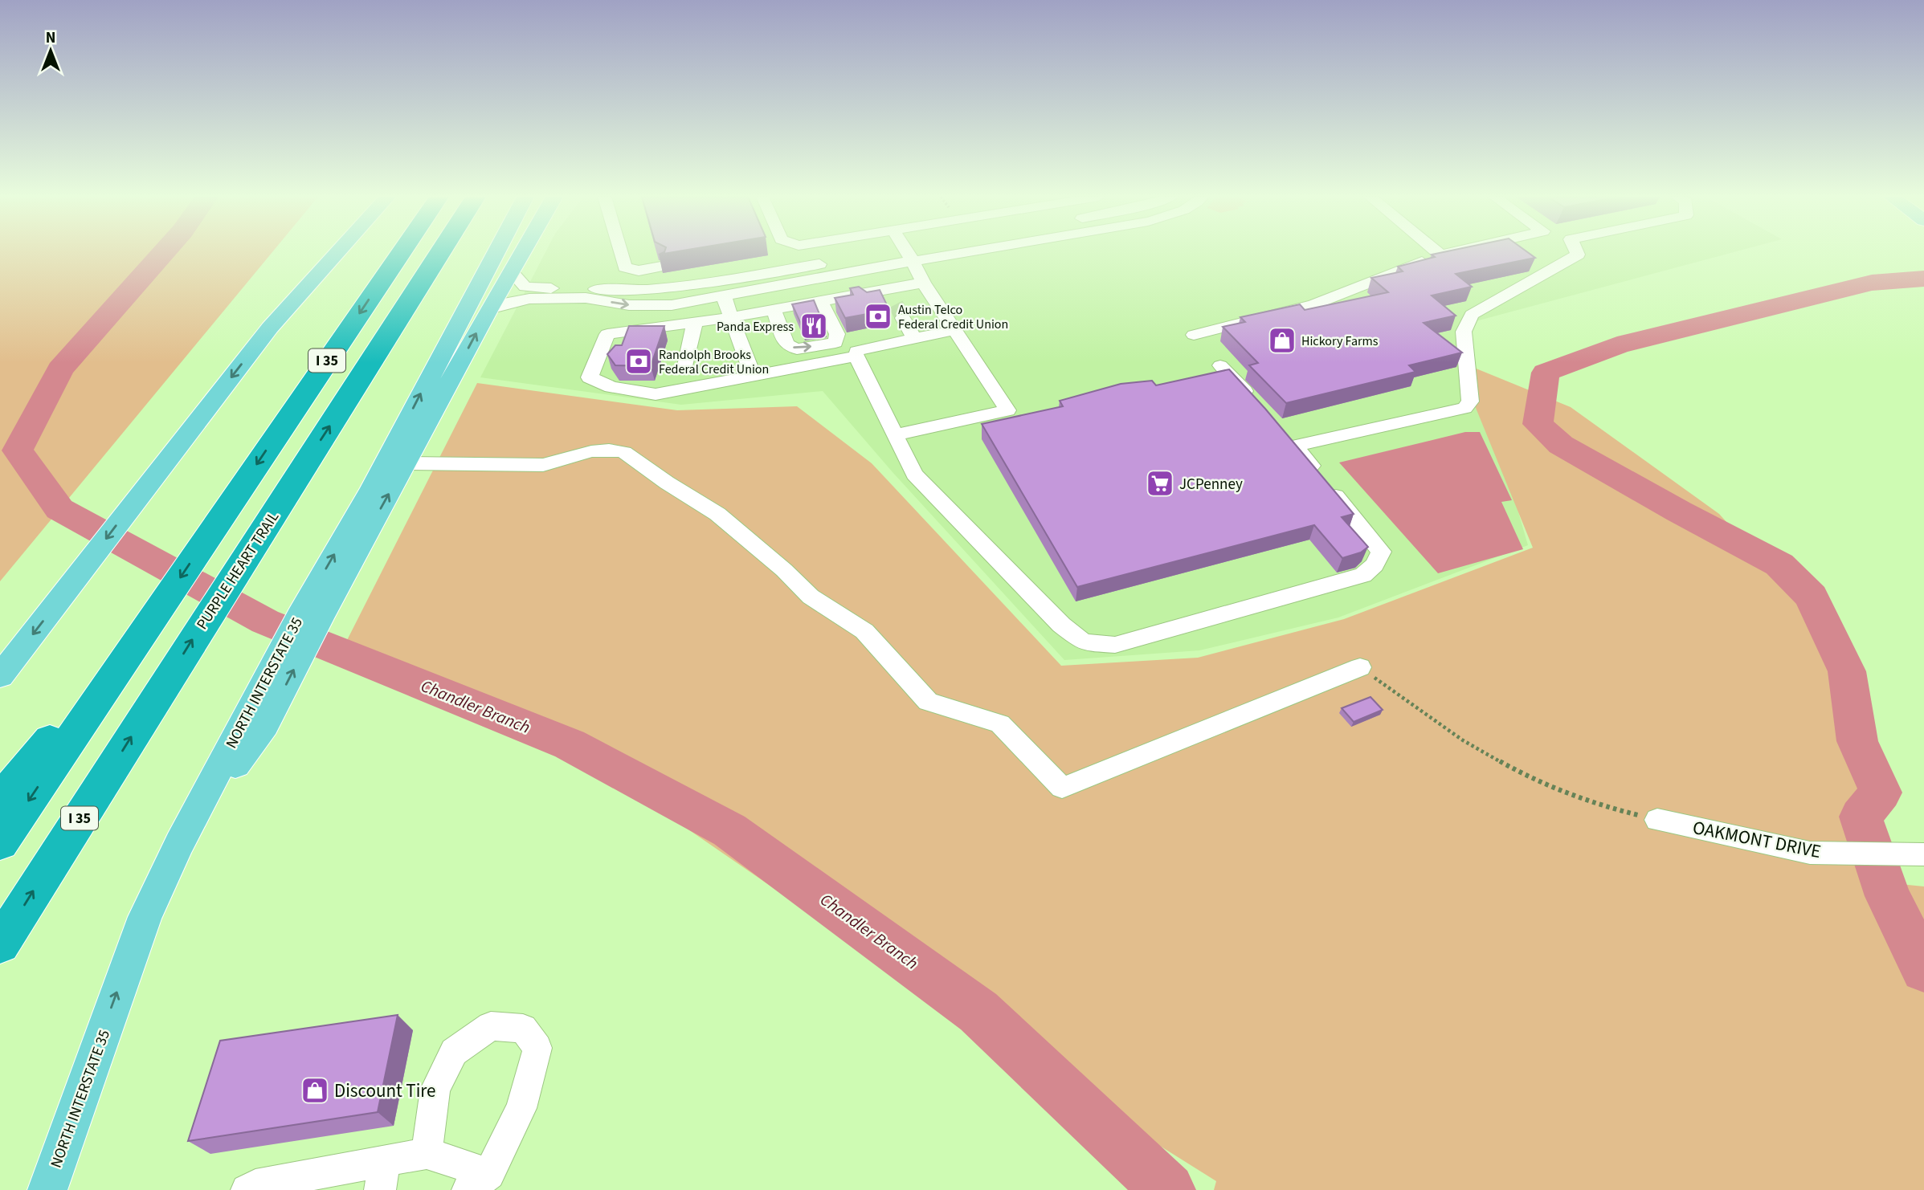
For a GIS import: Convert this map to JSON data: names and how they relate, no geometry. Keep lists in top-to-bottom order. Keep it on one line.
{"streets":{"highway":["I 35","PURPLE HEART TRAIL"],"main road":["NORTH INTERSTATE 35"],"street":["OAKMONT DRIVE"]},"water":["Chandler Branch"],"places":{"bank":["Austin Telco Federal Credit Union","Randolph Brooks Federal Credit Union"],"restaurant":["Panda Express"],"shop":["Hickory Farms","Discount Tire"],"supermarket":["JCPenney"]},"north":"top"}
